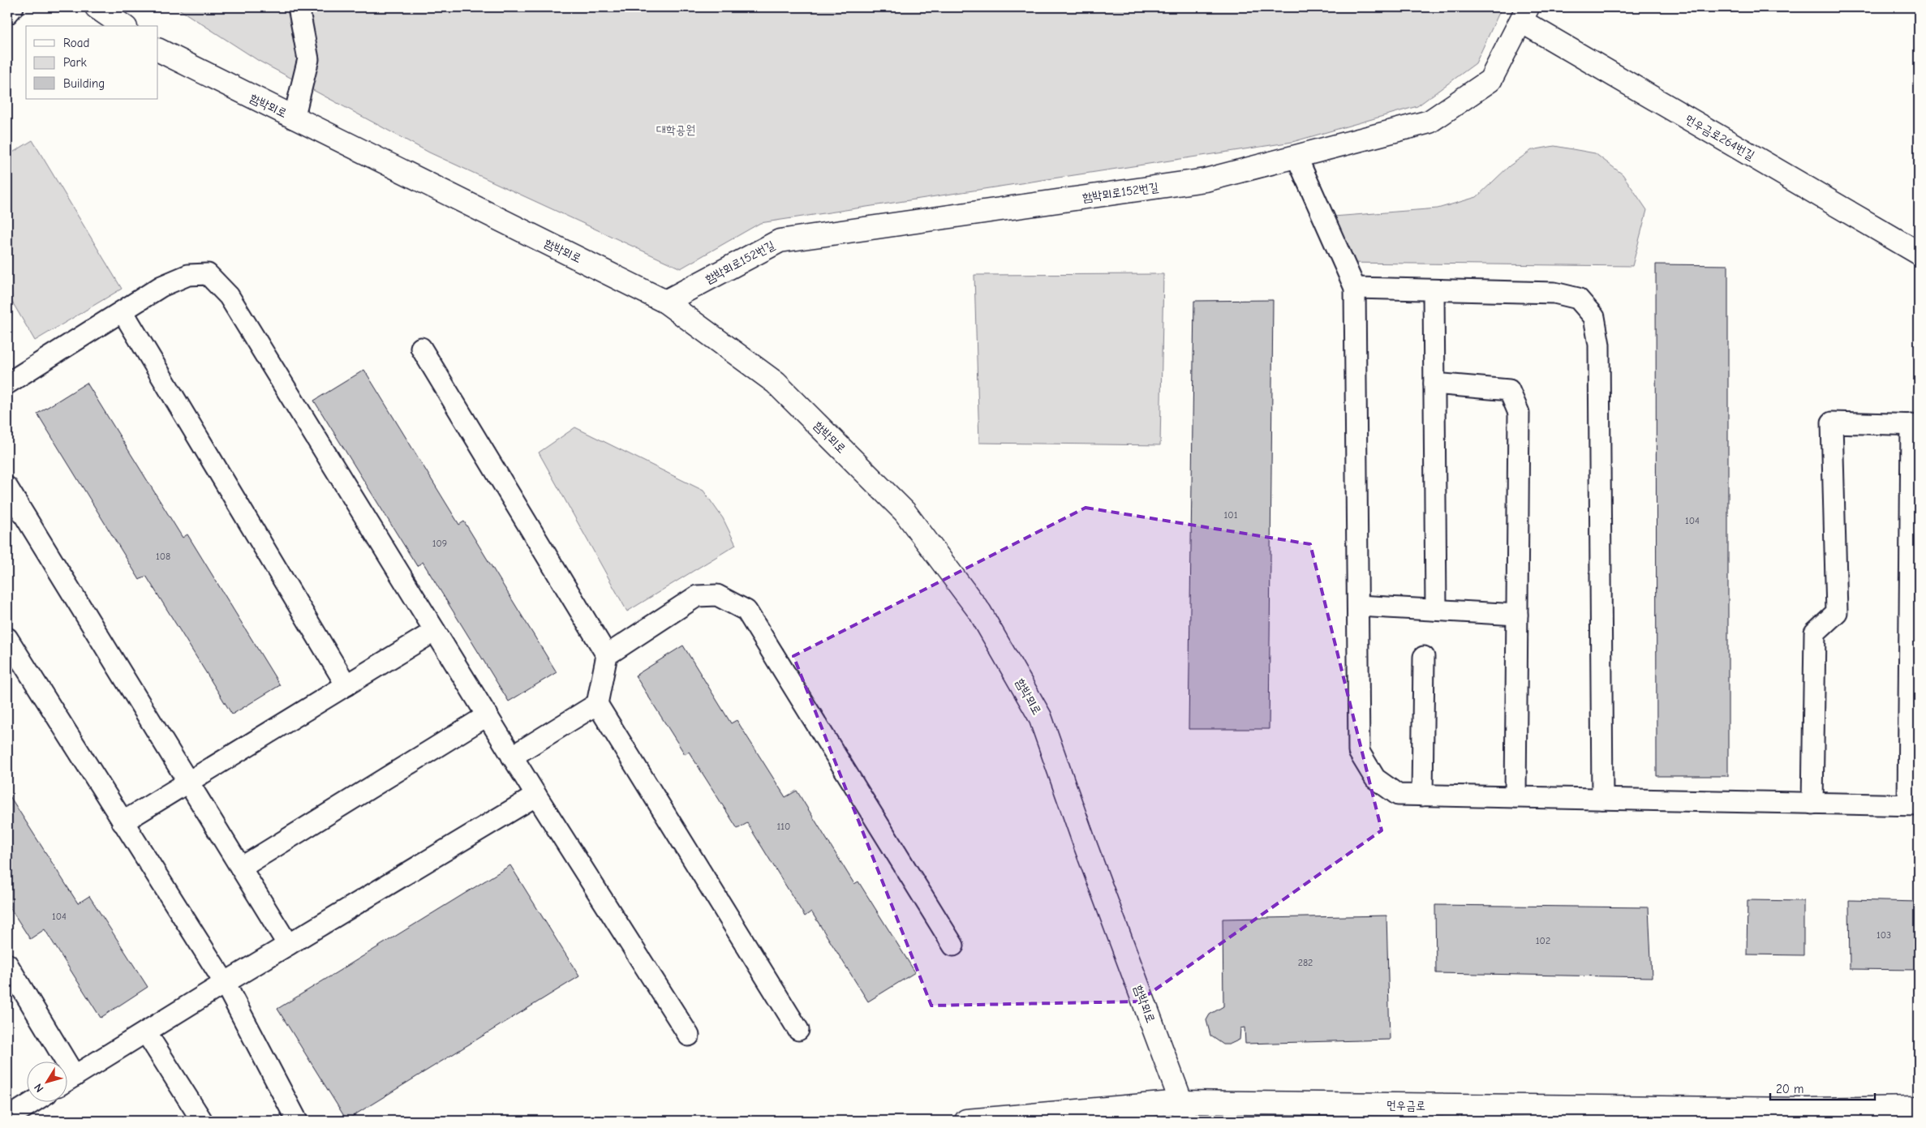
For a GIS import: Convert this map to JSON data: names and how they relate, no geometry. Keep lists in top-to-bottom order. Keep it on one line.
{"streets":{"main road":["함박뫼로","먼우금로264번길","함박뫼로152번길","먼우금로"]},"crossings":[["함박뫼로","함박뫼로152번길"],["함박뫼로","먼우금로"],["먼우금로264번길","함박뫼로152번길"]],"parks":["대학공원"],"house_numbers":["101","104","109","108","110","104","103","102","282"],"legend":["Road","Park","Building"],"scale_bar":"20 m","north":"bottom left"}
